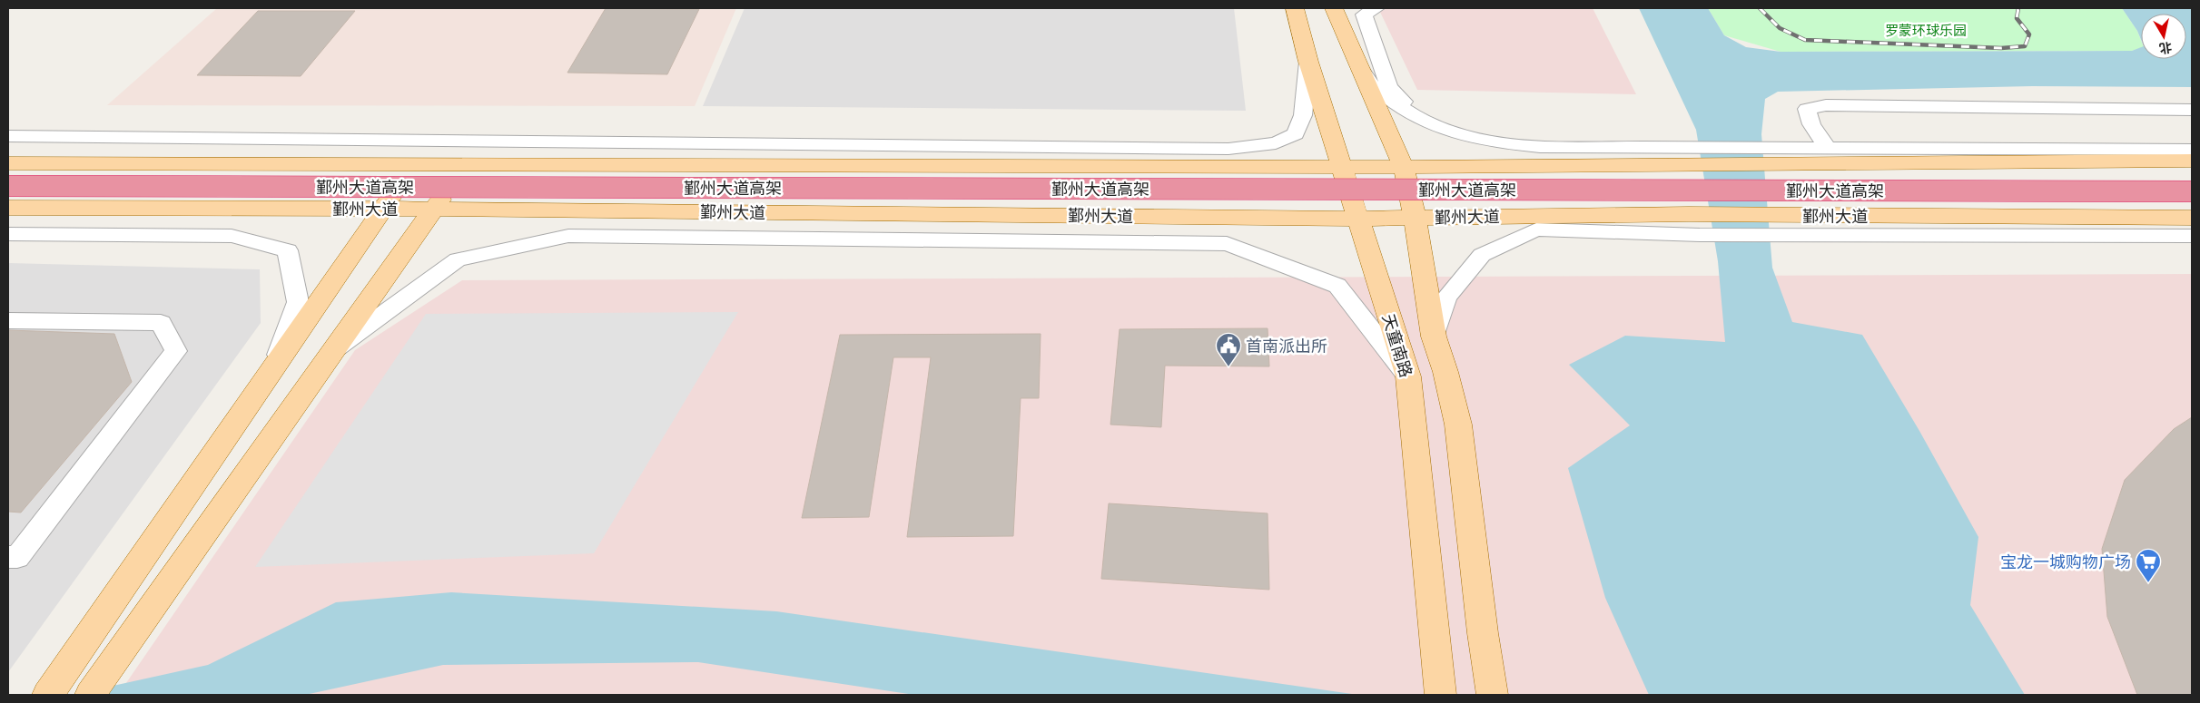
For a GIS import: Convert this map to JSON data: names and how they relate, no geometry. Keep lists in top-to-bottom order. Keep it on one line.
{"streets":{"highway":["鄞州大道高架"],"main road":["鄞州大道","天童南路"]},"crossings":[["鄞州大道","天童南路"]],"parks":["罗蒙环球乐园"],"places":{"public building":["首南派出所"],"supermarket":["宝龙一城购物广场"]},"north":"bottom"}
